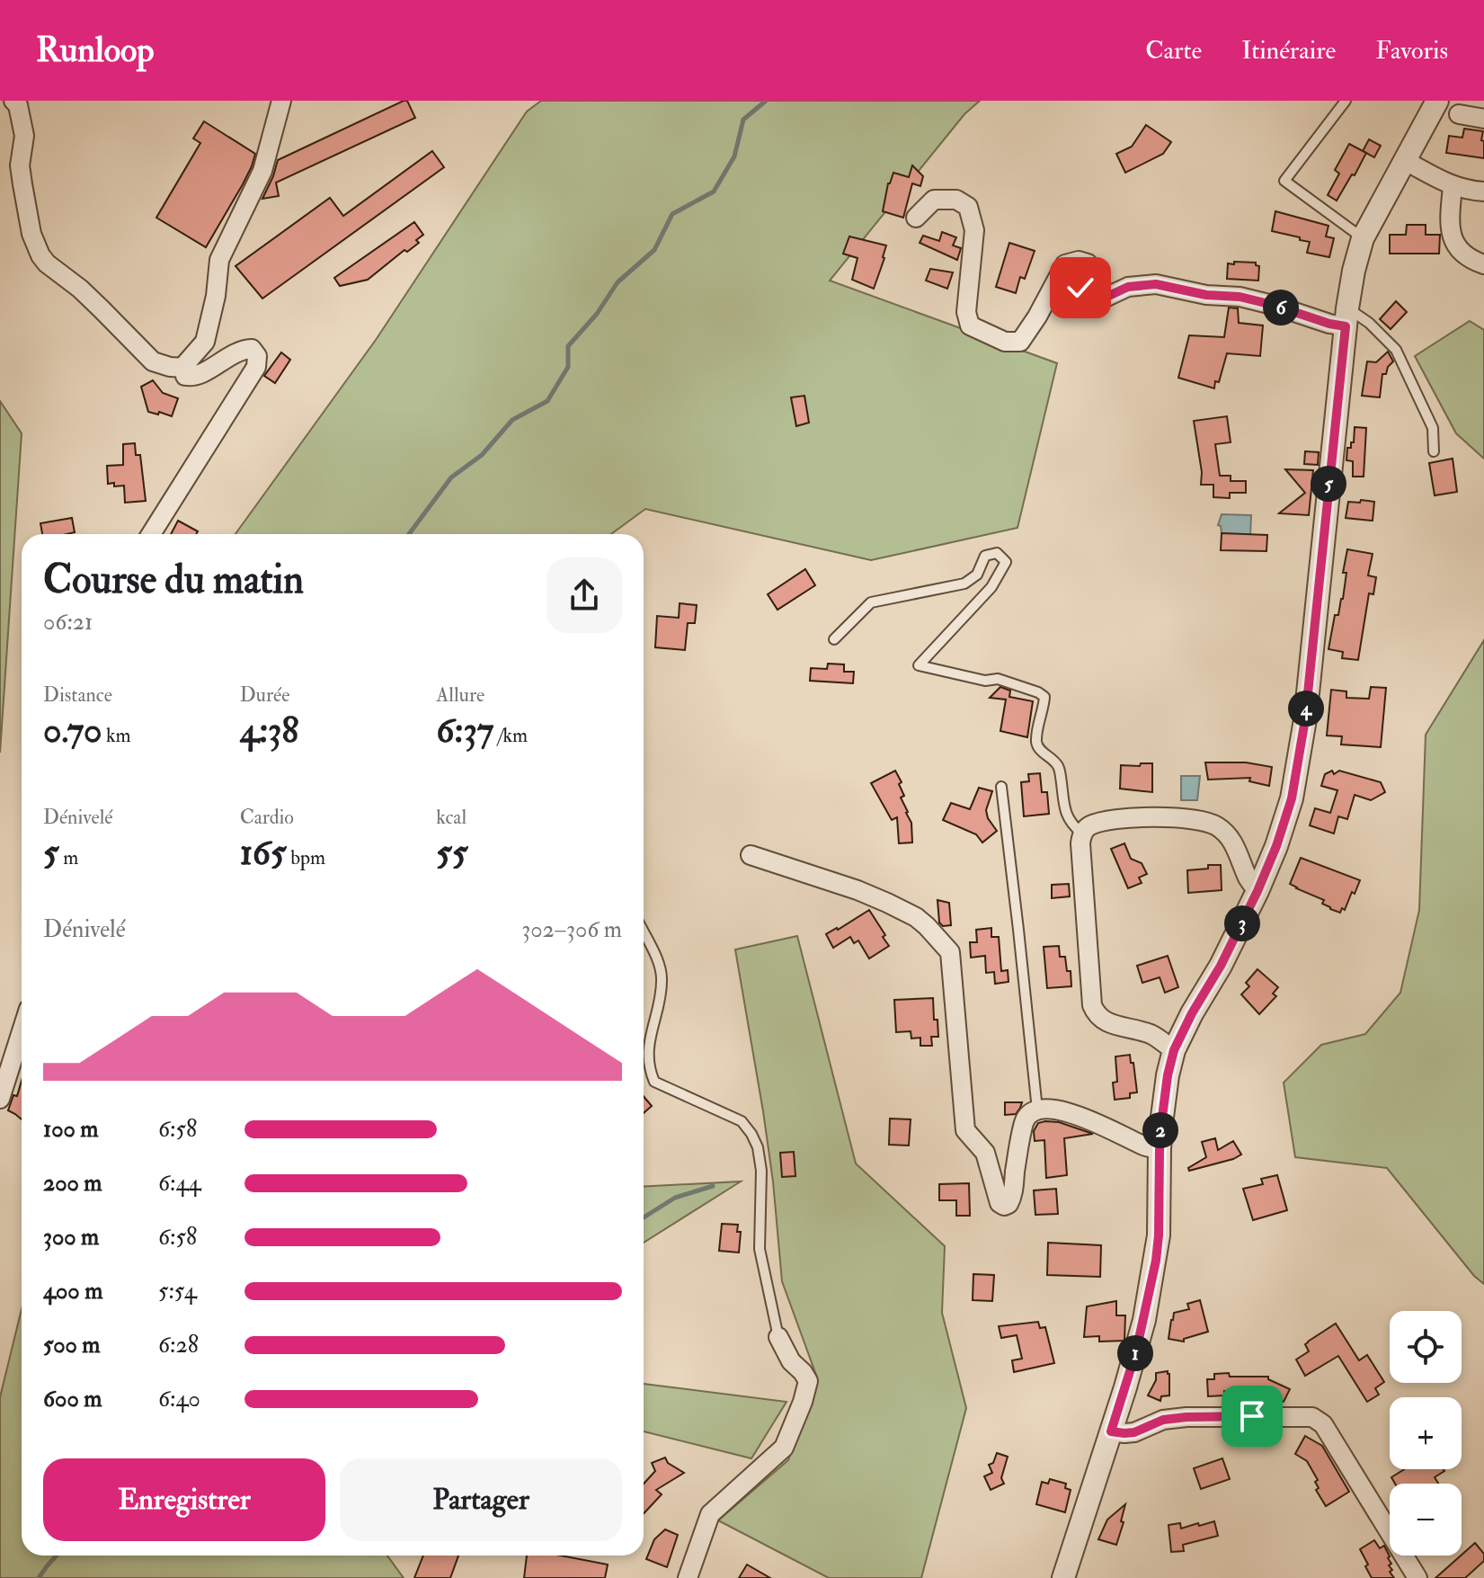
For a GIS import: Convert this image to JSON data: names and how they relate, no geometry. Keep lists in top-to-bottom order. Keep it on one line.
{"page":{"header":"Runloop","nav":["Carte","Itinéraire","Favoris"],"pins":["6","5","4","3","2","1"],"heading":["Course du matin","06:21"],"stats":[["Distance","0.70 km"],["Durée","4:38"],["Allure","6:37 /km"],["Dénivelé","5 m"],["Cardio","165 bpm"],["kcal","55"]],"chart":["Dénivelé","302–306 m"],"list":[{"name":"100 m","note":"6:58"},{"name":"200 m","note":"6:44"},{"name":"300 m","note":"6:58"},{"name":"400 m","note":"5:54"},{"name":"500 m","note":"6:28"},{"name":"600 m","note":"6:40"}],"map_buttons":["+","−"],"buttons":["Enregistrer","Partager"]}}
